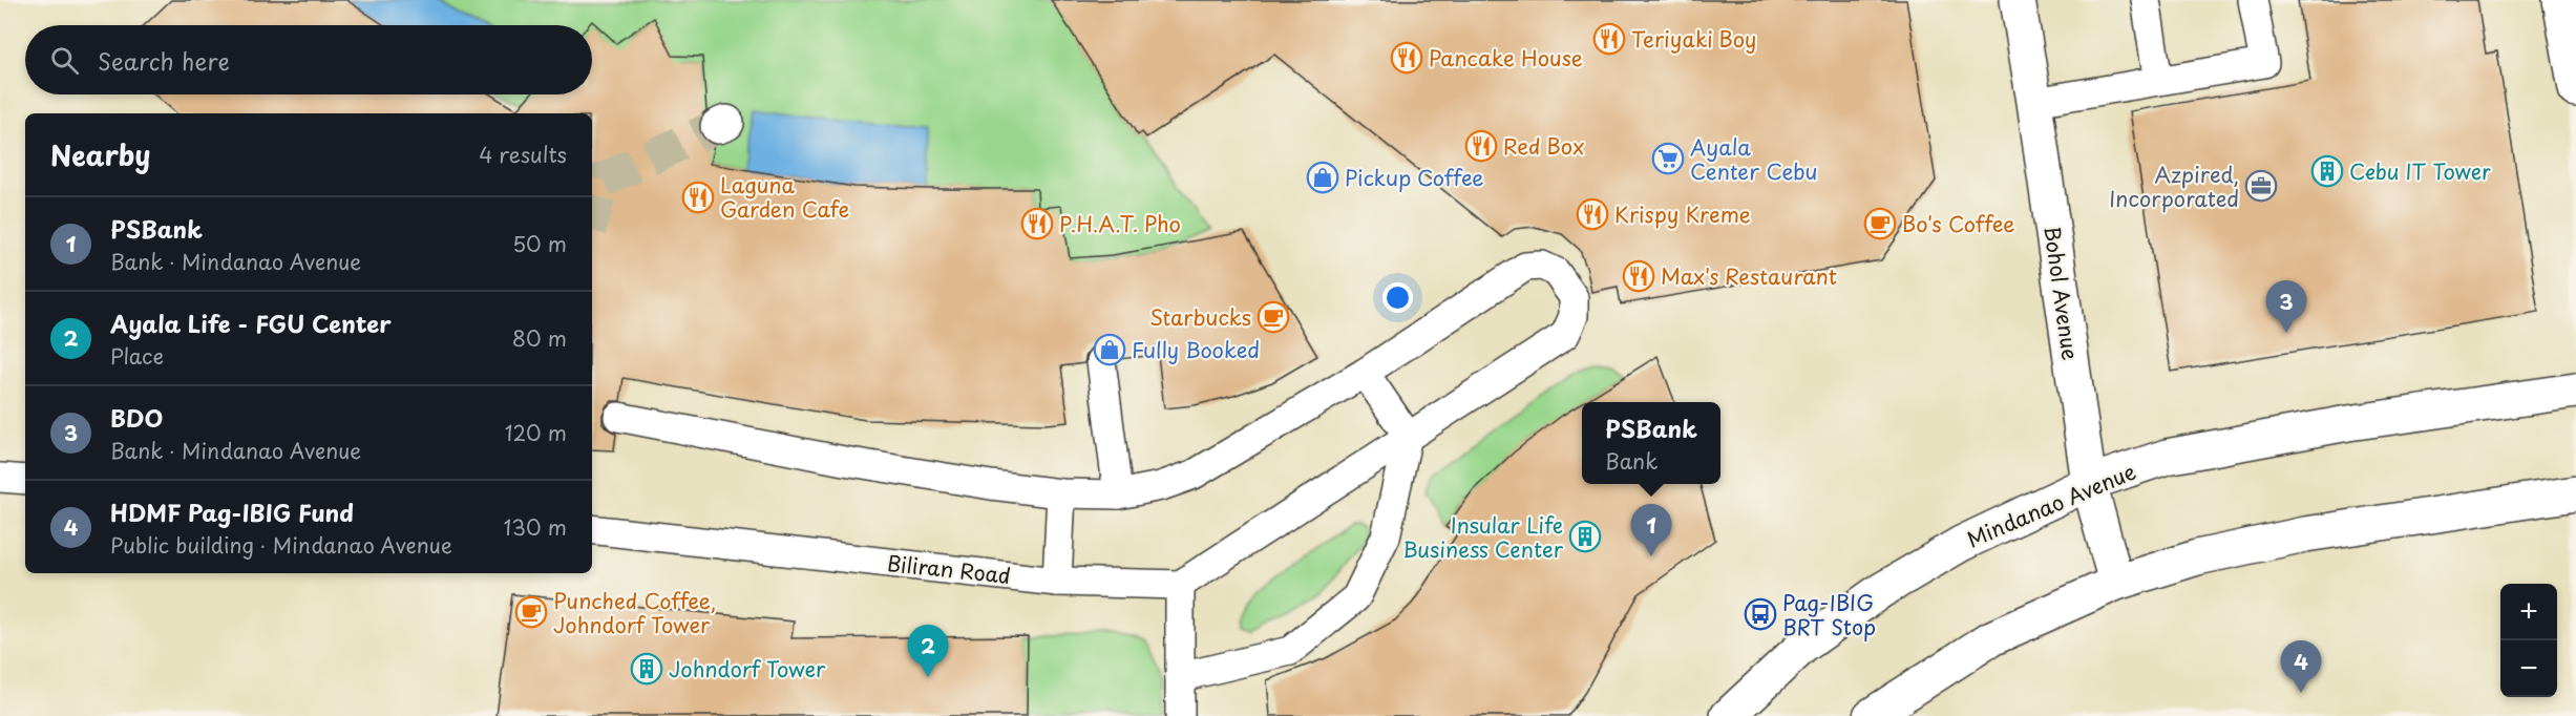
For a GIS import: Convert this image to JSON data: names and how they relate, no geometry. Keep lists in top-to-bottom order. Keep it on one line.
{"streets":{"street":["Bohol Avenue","Mindanao Avenue"],"lane":["Biliran Road"]},"crossings":[["Bohol Avenue","Mindanao Avenue"]],"places":{"restaurant":["Teriyaki Boy","Pancake House","Red Box","Laguna Garden Cafe","Krispy Kreme","P.H.A.T. Pho","Max's Restaurant"],"supermarket":["Ayala Center Cebu"],"building":["Cebu IT Tower","Insular Life Business Center","Johndorf Tower"],"shop":["Pickup Coffee","Fully Booked"],"office":["Azpired, Incorporated"],"cafe":["Bo's Coffee","Starbucks","Punched Coffee, Johndorf Tower"],"bus stop":["Pag-IBIG BRT Stop"]},"page":{"search":"Search here","heading":["Nearby","4 results"],"list":[{"mark":"1","name":"PSBank","note":"Bank · Mindanao Avenue","value":"50 m"},{"mark":"2","name":"Ayala Life - FGU Center","note":"Place","value":"80 m"},{"mark":"3","name":"BDO","note":"Bank · Mindanao Avenue","value":"120 m"},{"mark":"4","name":"HDMF Pag-IBIG Fund","note":"Public building · Mindanao Avenue","value":"130 m"}],"pins":["3","1","2","4"],"popup":["PSBank","Bank"],"map_buttons":["+","−"]}}
